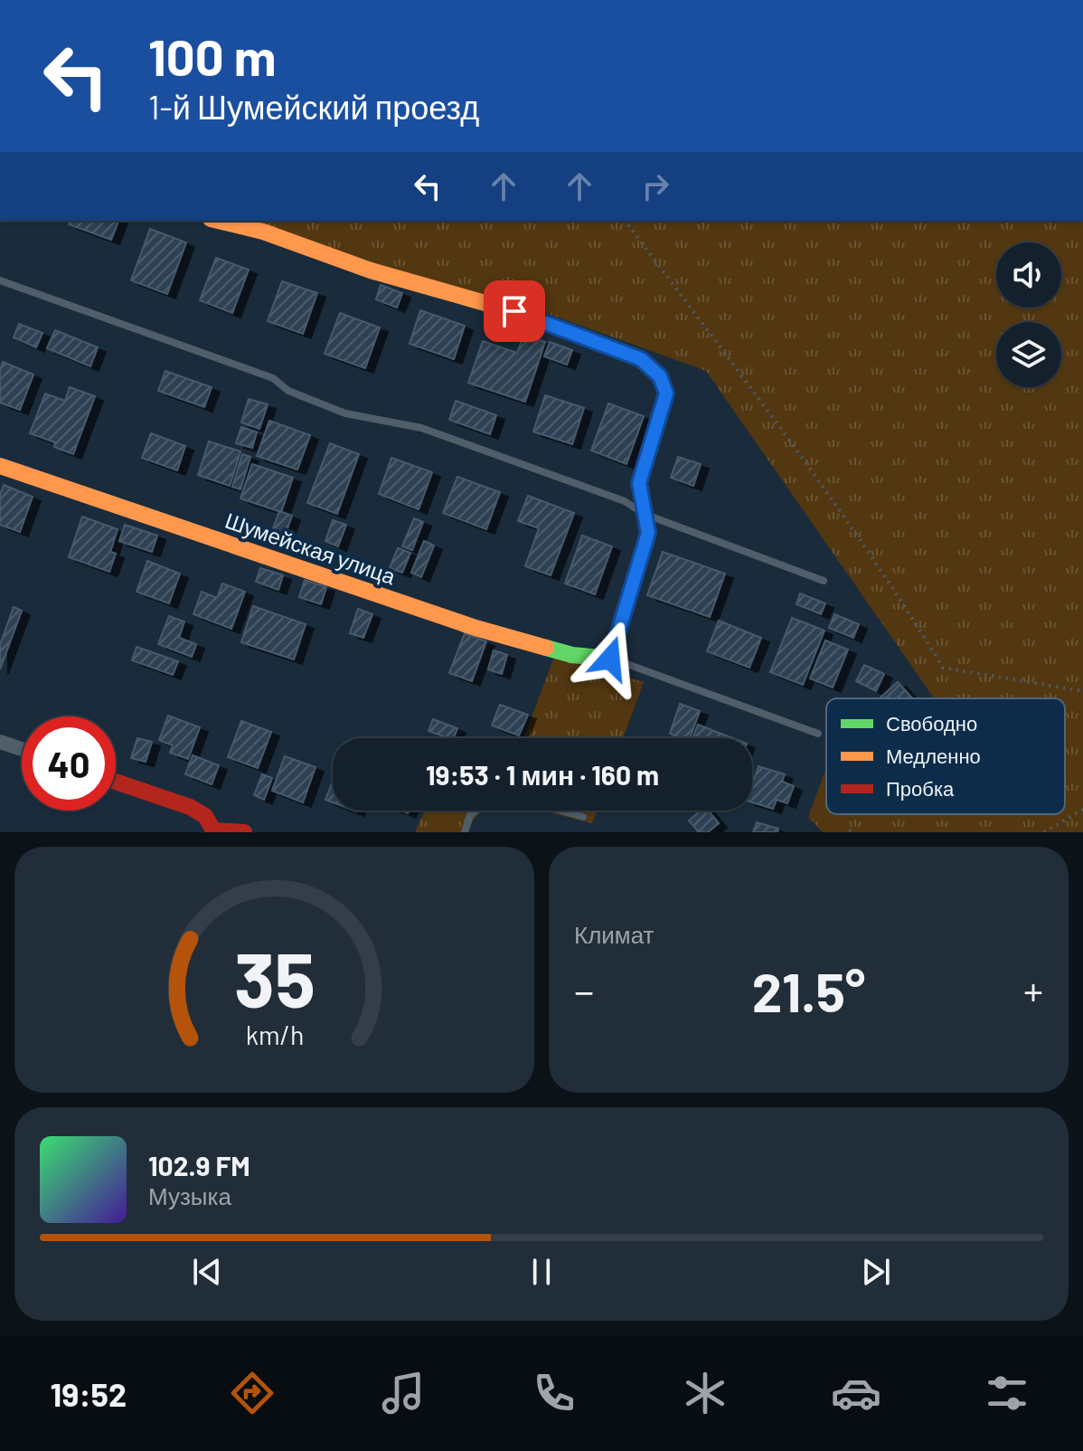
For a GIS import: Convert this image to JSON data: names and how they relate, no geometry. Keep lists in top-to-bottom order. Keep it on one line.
{"streets":{"street":["Шумейская улица"]},"legend":["Свободно","Медленно","Пробка"],"page":{"turn":["100 m","1-й Шумейский проезд"],"limit":"40","trip":"19:53 · 1 мин · 160 m","tile":"Климат","heat":["−","21.5°","+"],"song":["102.9 FM","Музыка"],"tabs":"19:52","gauge":["35","km/h"]}}
